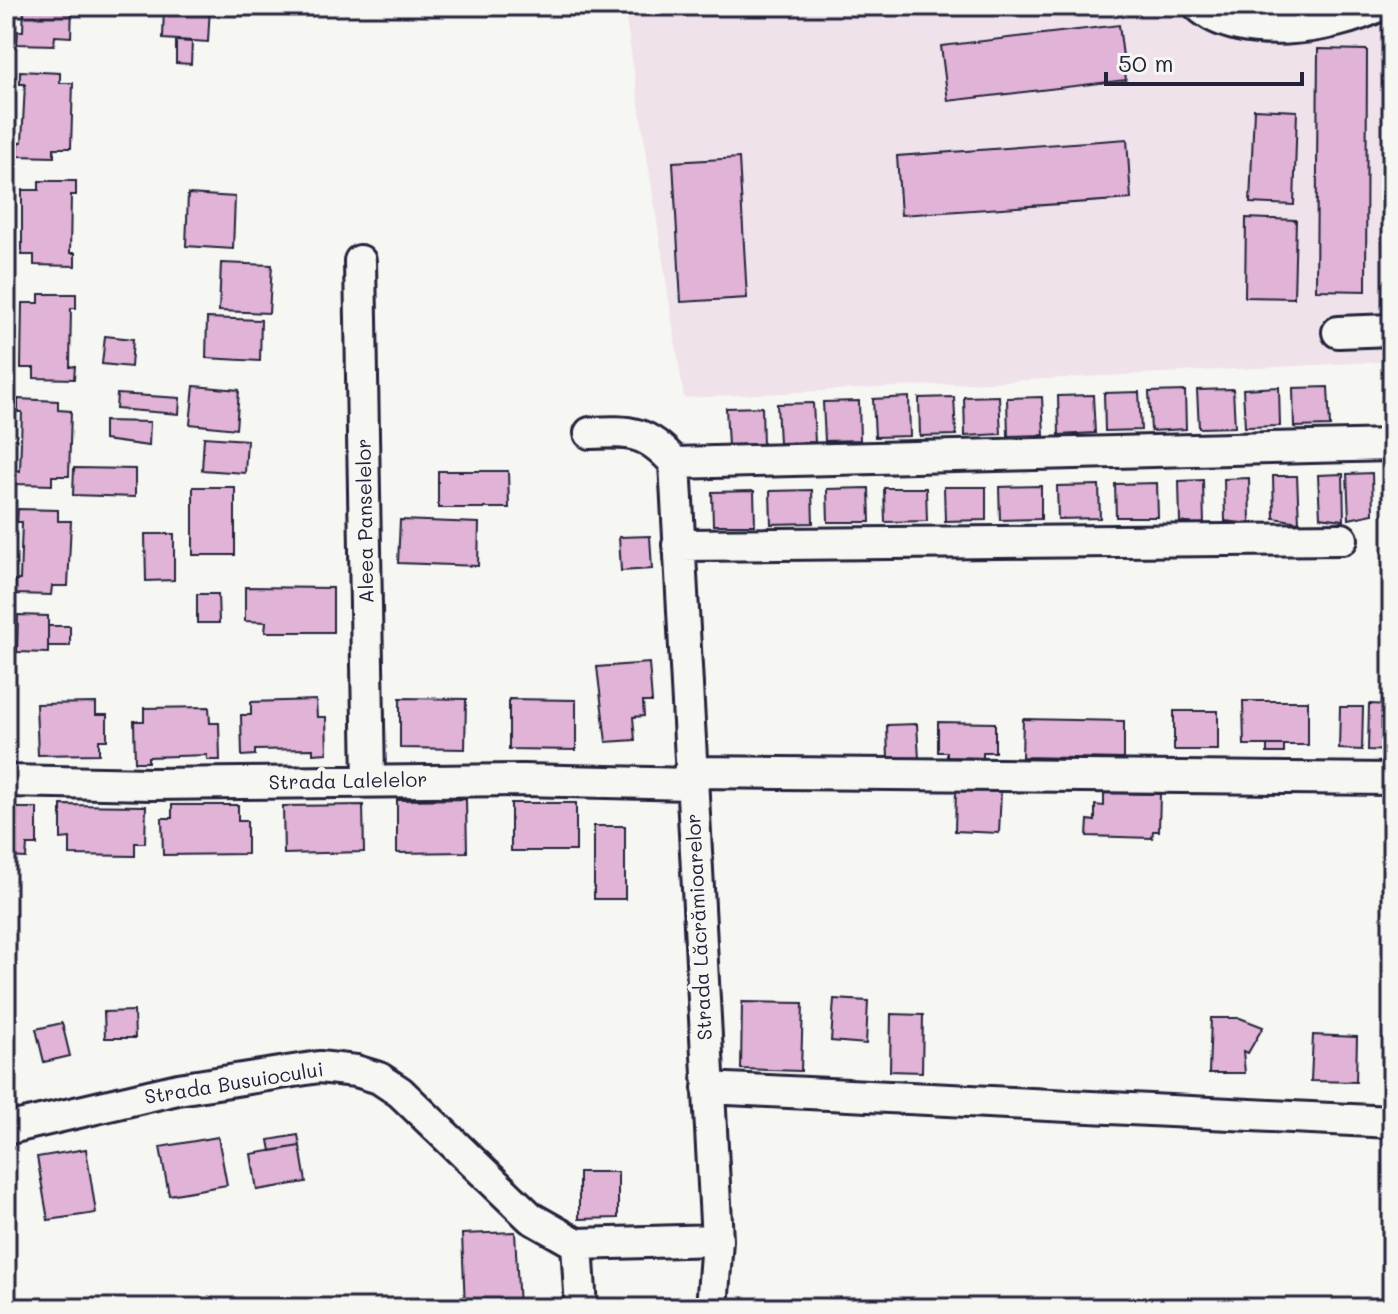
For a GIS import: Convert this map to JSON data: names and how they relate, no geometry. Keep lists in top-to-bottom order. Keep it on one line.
{"streets":{"street":["Aleea Panselelor","Strada Lalelelor","Strada Lăcrămioarelor","Strada Busuiocului"]},"crossings":[["Aleea Panselelor","Strada Lalelelor"],["Strada Lalelelor","Strada Lăcrămioarelor"]],"scale_bar":"50 m"}
